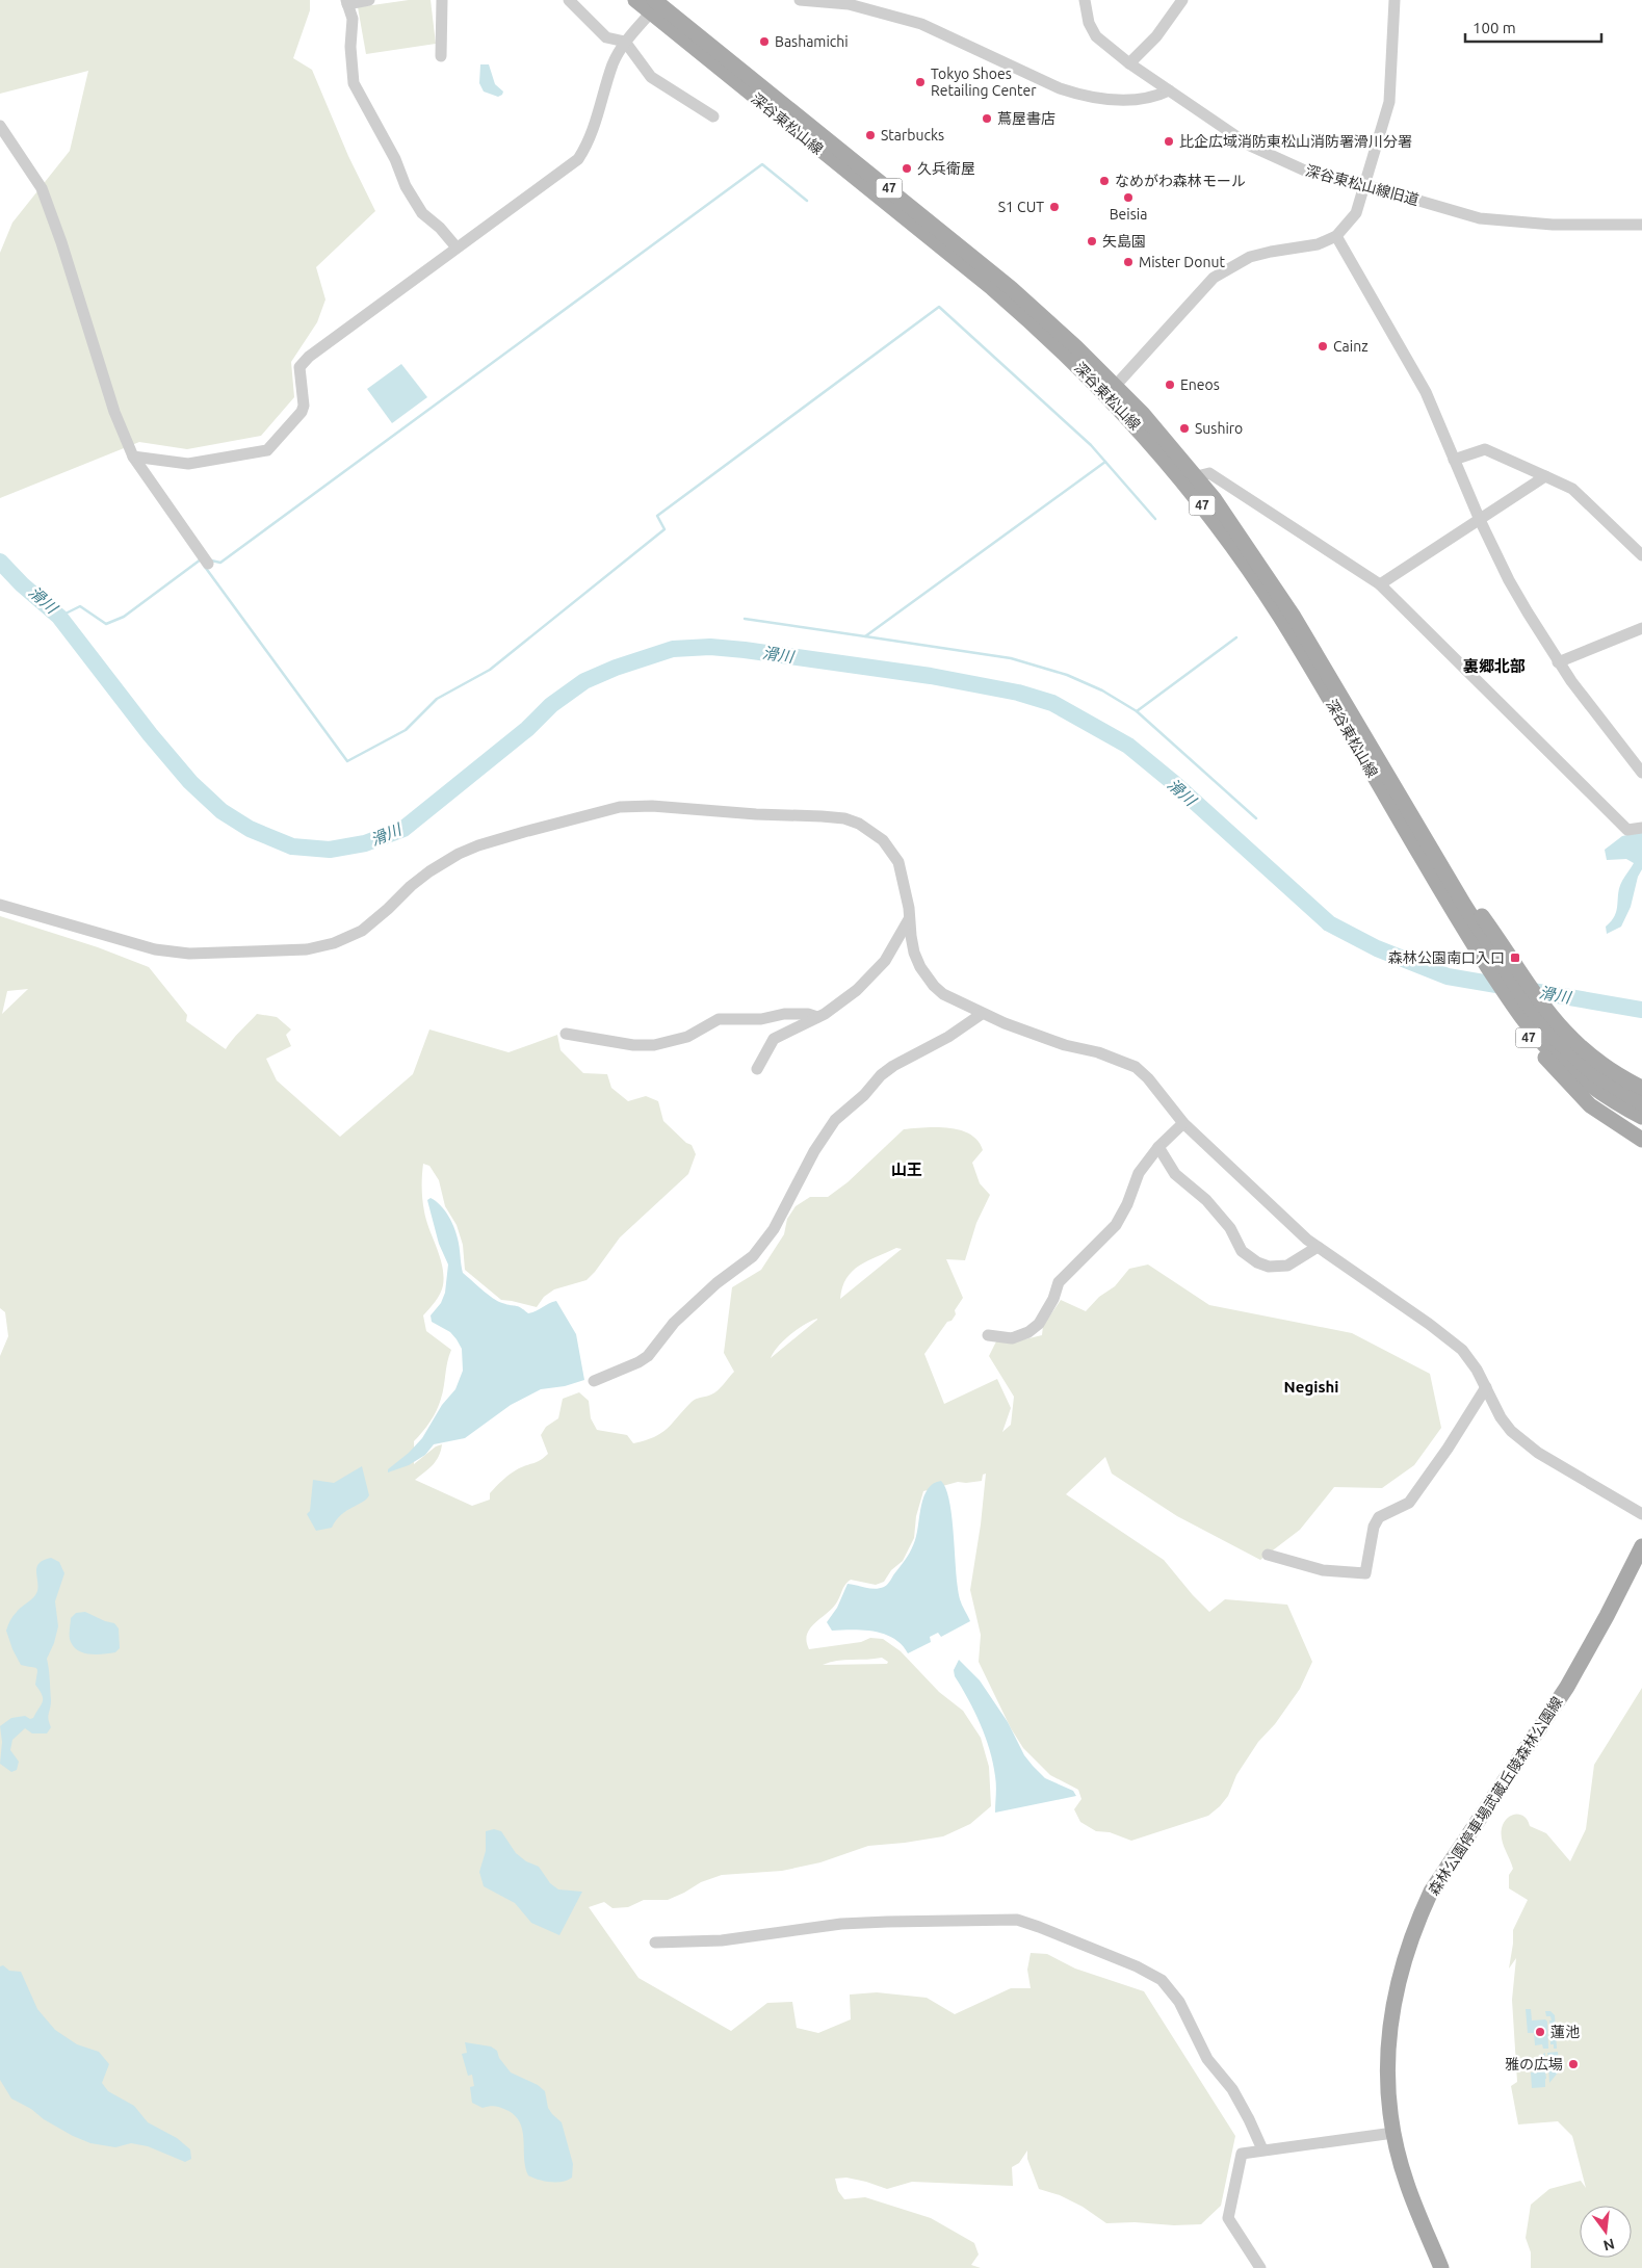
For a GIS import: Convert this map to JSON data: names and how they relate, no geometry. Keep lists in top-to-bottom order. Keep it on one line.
{"streets":{"main road":["深谷東松山線","47","森林公園停車場武蔵丘陵森林公園線"],"street":["深谷東松山線旧道"]},"districts":["裏郷北部","山王","Negishi"],"water":["滑川"],"places":{"other":["Bashamichi","Tokyo Shoes Retailing Center","蔦屋書店","Starbucks","比企広域消防東松山消防署滑川分署","久兵衛屋","なめがわ森林モール","Beisia","S1 CUT","矢島園","Mister Donut","Cainz","Eneos","Sushiro","蓮池","雅の広場"],"transit":["森林公園南口入口"]},"scale_bar":"100 m","north":"bottom"}
